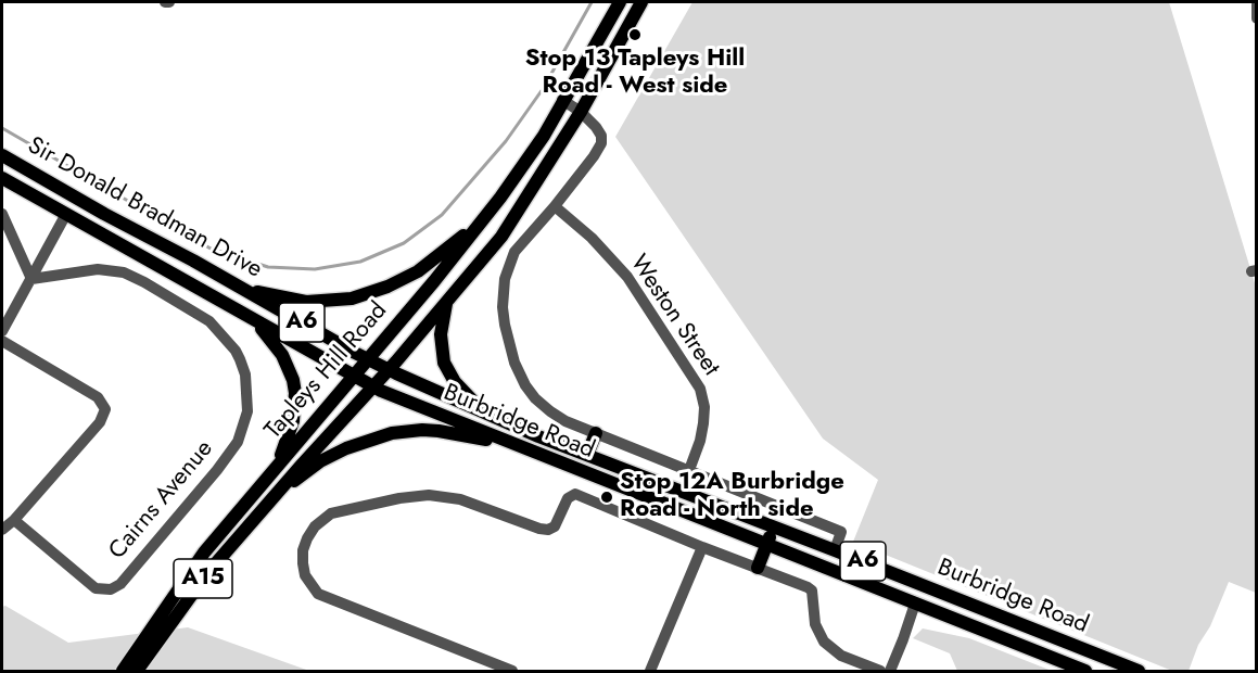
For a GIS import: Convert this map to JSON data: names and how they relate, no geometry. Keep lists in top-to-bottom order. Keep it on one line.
{"streets":{"main road":["Sir Donald Bradman Drive","A6","Tapleys Hill Road","Burbridge Road","A15"],"street":["Weston Street","Cairns Avenue"]},"crossings":[["Sir Donald Bradman Drive","A6"],["Sir Donald Bradman Drive","Tapleys Hill Road"],["Weston Street","Burbridge Road"],["A6","Tapleys Hill Road"],["A6","Burbridge Road"],["Tapleys Hill Road","Burbridge Road"]],"places":["Stop 13 Tapleys Hill Road - West side","Stop 12A Burbridge Road - North side"]}
